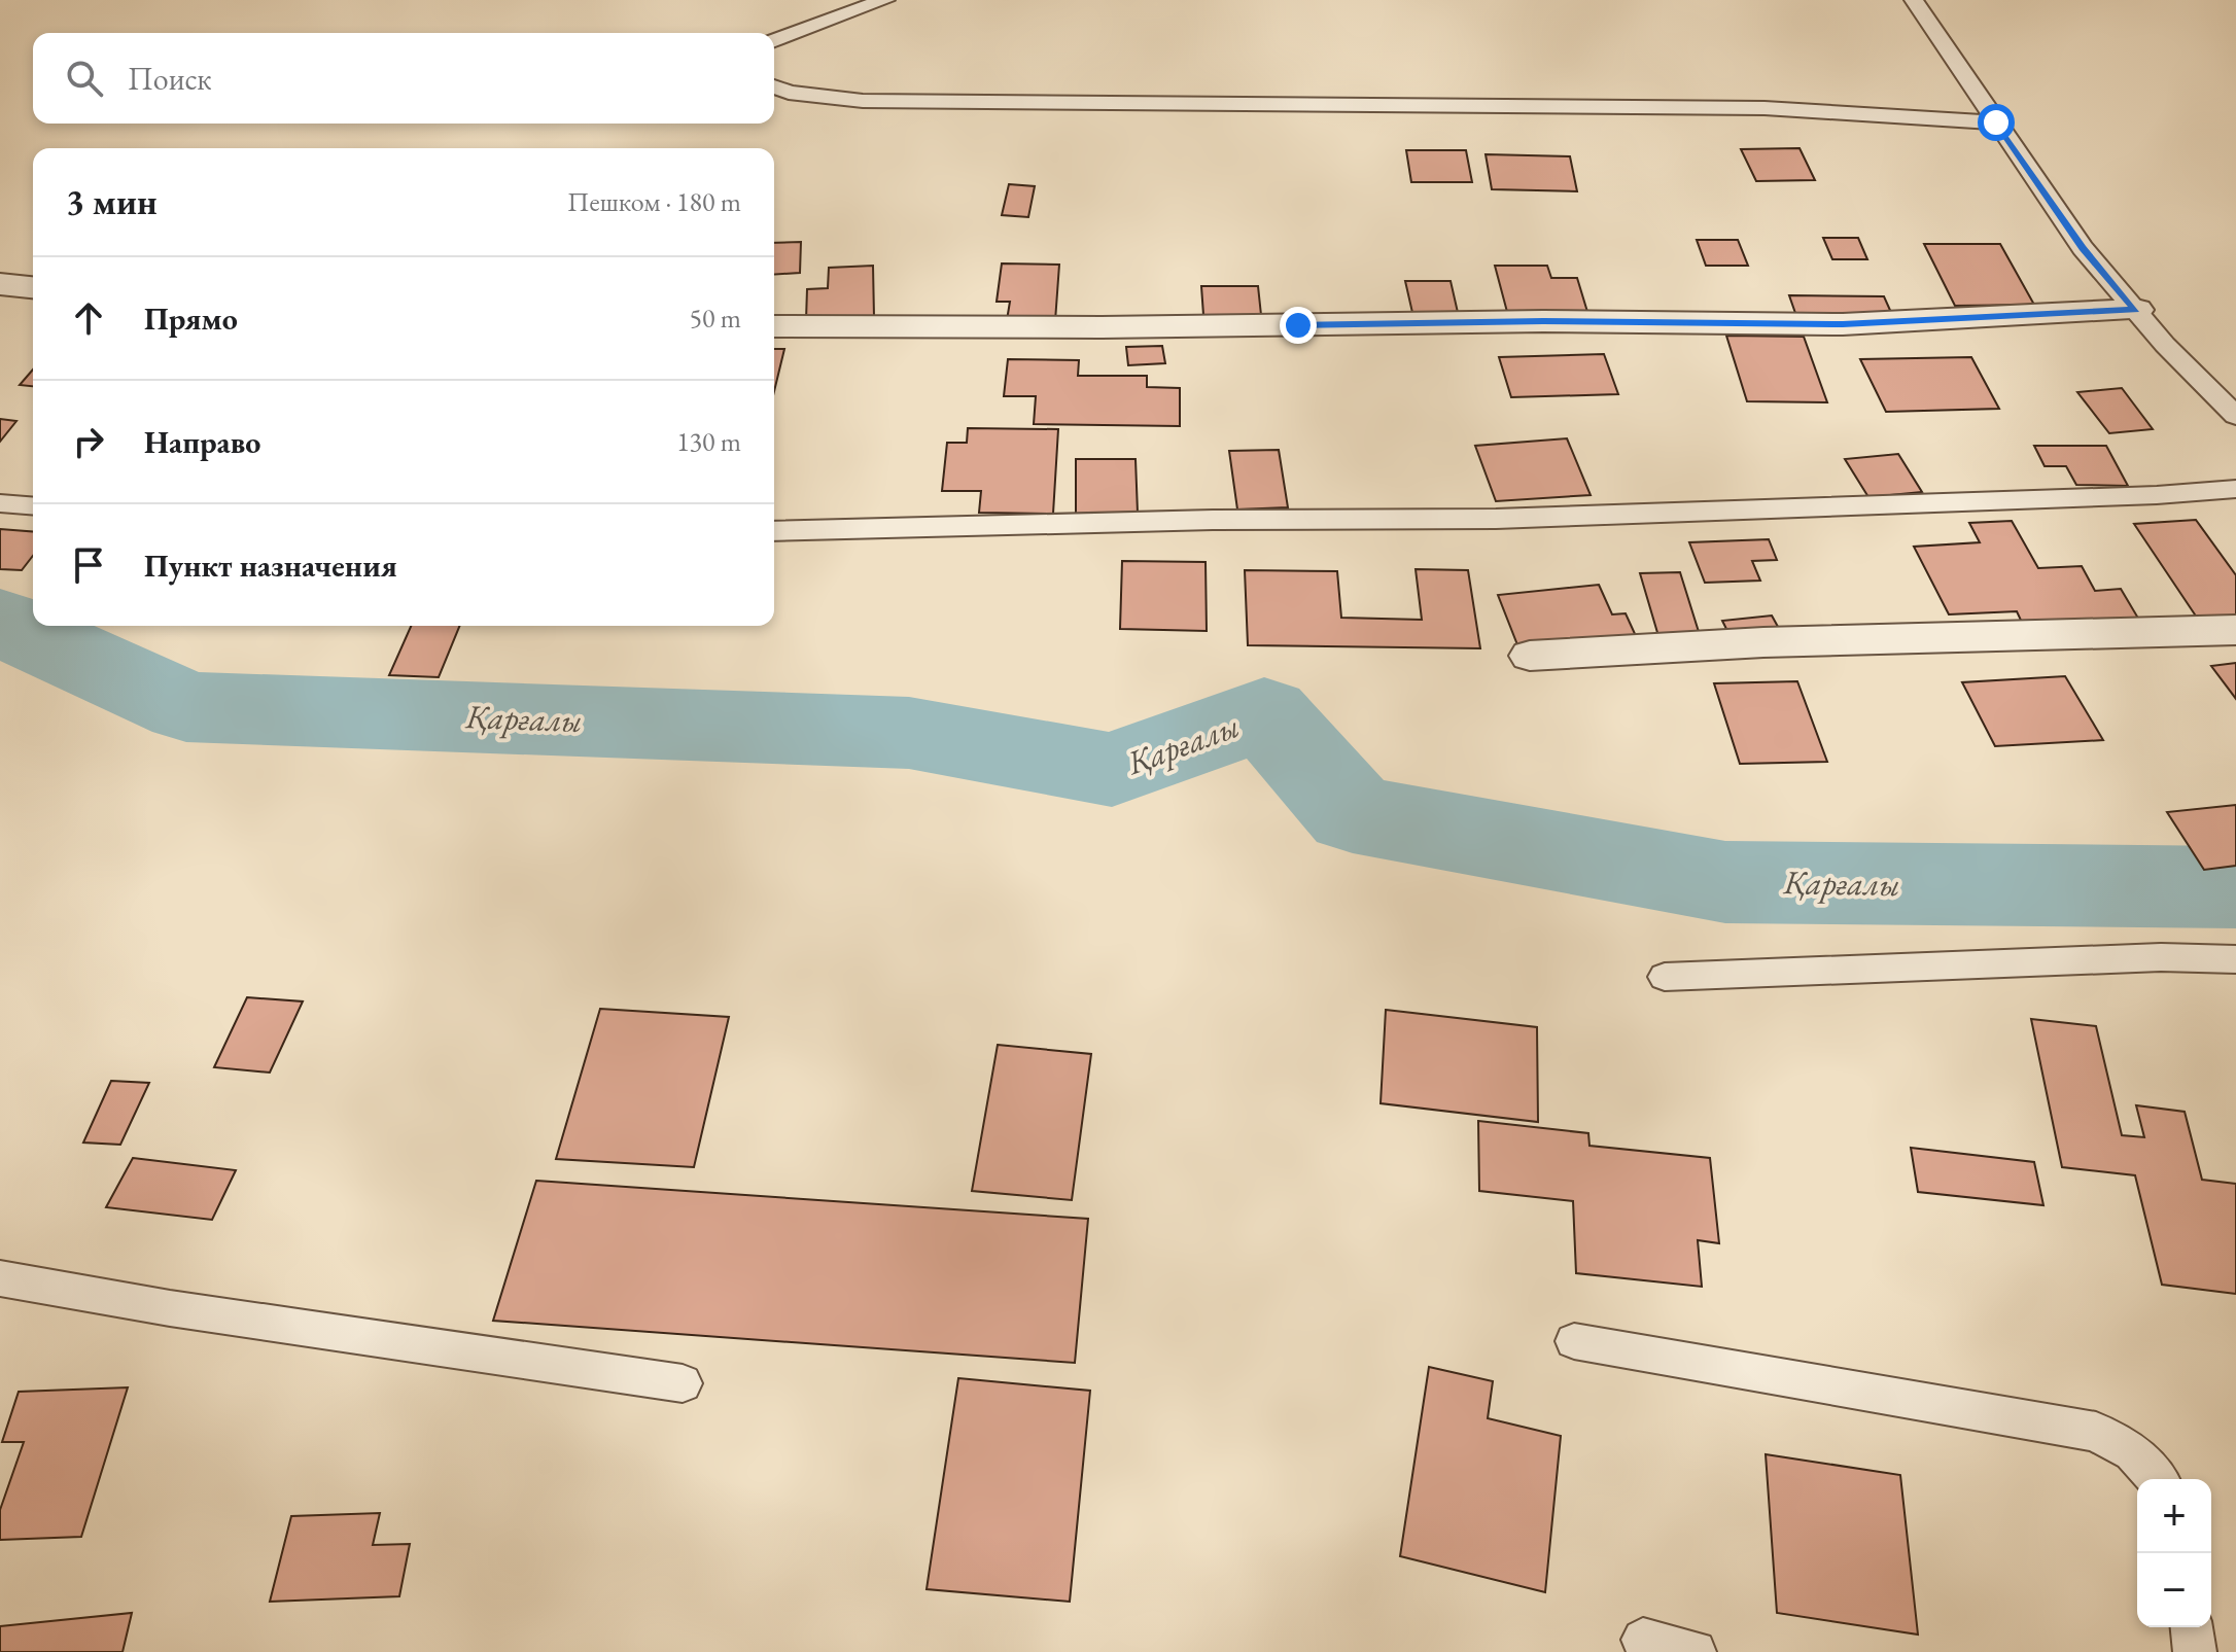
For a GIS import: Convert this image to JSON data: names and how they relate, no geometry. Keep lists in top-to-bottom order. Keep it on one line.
{"water":["Қарғалы"],"page":{"search":"Поиск","heading":["3 мин","Пешком · 180 m"],"list":[["Прямо","50 m"],["Направо","130 m"],"Пункт назначения"],"map_buttons":["+","−"]}}
